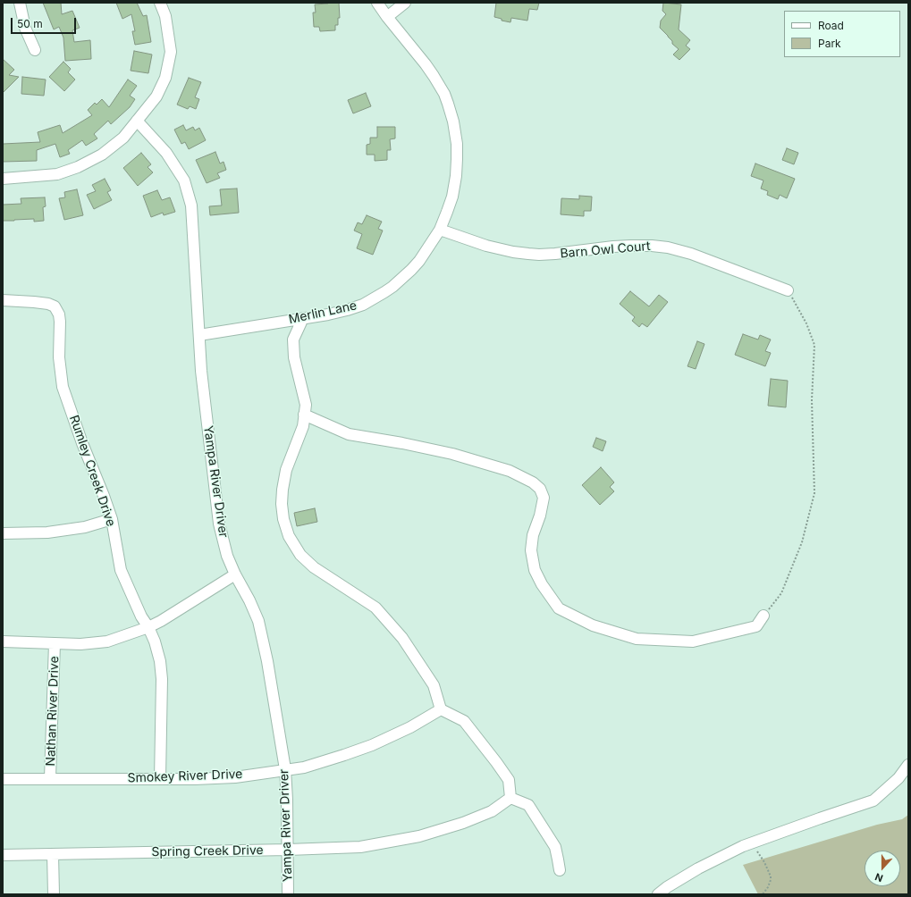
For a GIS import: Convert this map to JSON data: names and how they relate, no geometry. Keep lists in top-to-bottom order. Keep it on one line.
{"streets":{"street":["Barn Owl Court","Merlin Lane","Rumley Creek Drive","Yampa River Driver","Nathan River Drive","Smokey River Drive","Spring Creek Drive"]},"crossings":[["Barn Owl Court","Merlin Lane"],["Merlin Lane","Yampa River Driver"],["Rumley Creek Drive","Smokey River Drive"],["Yampa River Driver","Smokey River Drive"],["Yampa River Driver","Spring Creek Drive"],["Nathan River Drive","Smokey River Drive"]],"legend":["Road","Park"],"scale_bar":"50 m","north":"bottom"}
